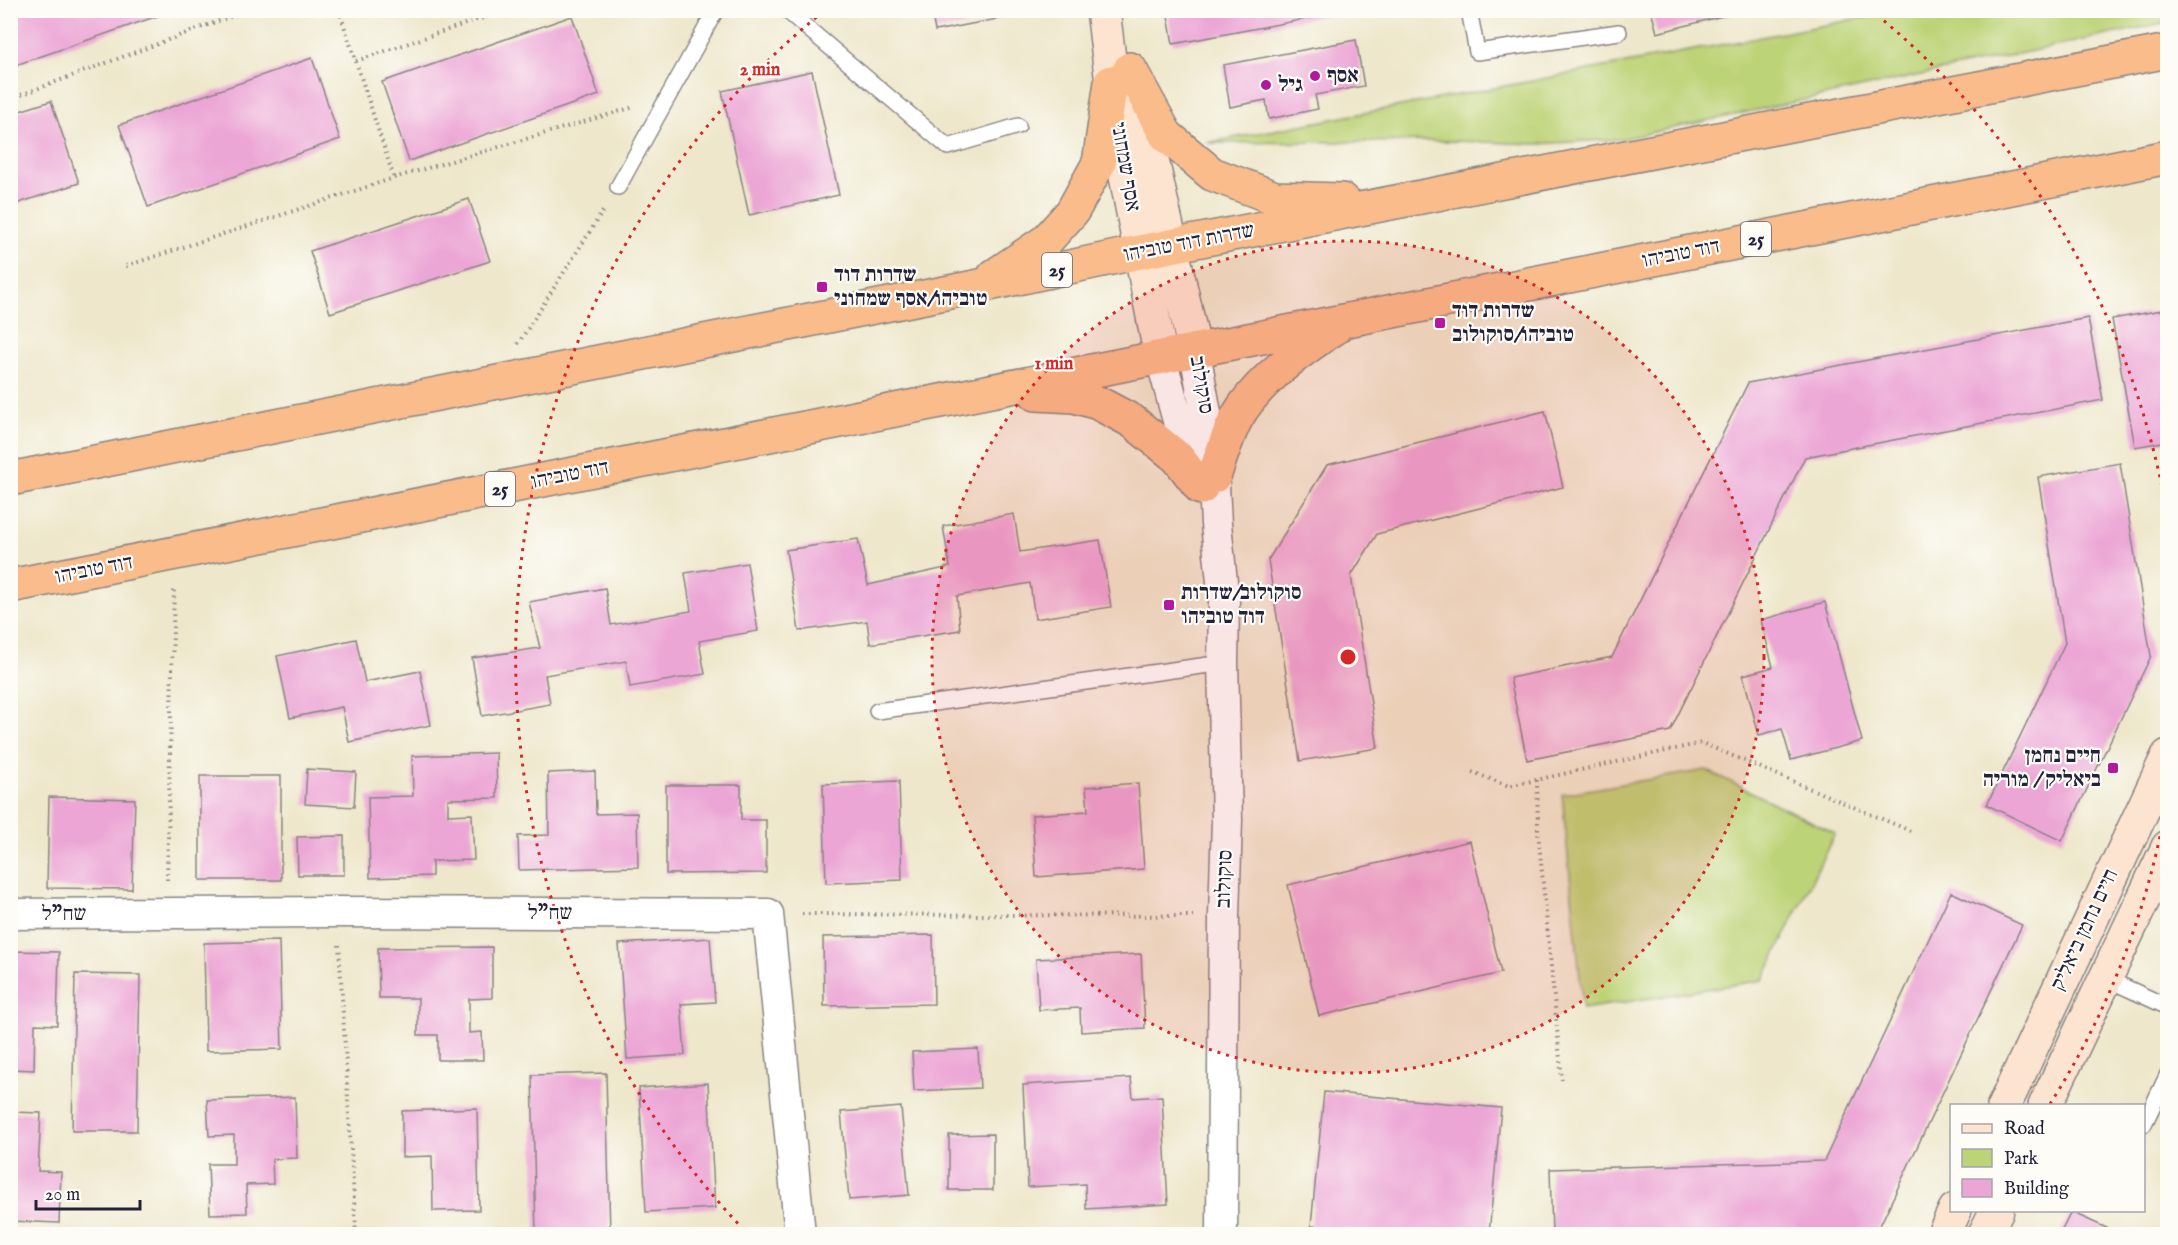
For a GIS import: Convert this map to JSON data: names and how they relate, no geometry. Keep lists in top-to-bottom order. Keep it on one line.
{"streets":{"highway":["25","שדרות דוד טוביהו","דוד טוביהו"],"street":["אסף שמחוני","סוקולוב","שח\"ל","חיים נחמן ביאליק"]},"crossings":[["אסף שמחוני","25"],["אסף שמחוני","שדרות דוד טוביהו"],["אסף שמחוני","סוקולוב"],["25","שדרות דוד טוביהו"],["25","דוד טוביהו"],["25","סוקולוב"],["שדרות דוד טוביהו","סוקולוב"],["דוד טוביהו","סוקולוב"]],"places":{"other":["אסף","גיל"],"transit":["שדרות דוד טוביהו/אסף שמחוני","שדרות דוד טוביהו/סוקולוב","סוקולוב/שדרות דוד טוביהו","חיים נחמן ביאליק / מוריה"]},"legend":["Road","Park","Building"],"scale_bar":"20 m","rings":["2 min","1 min"]}
